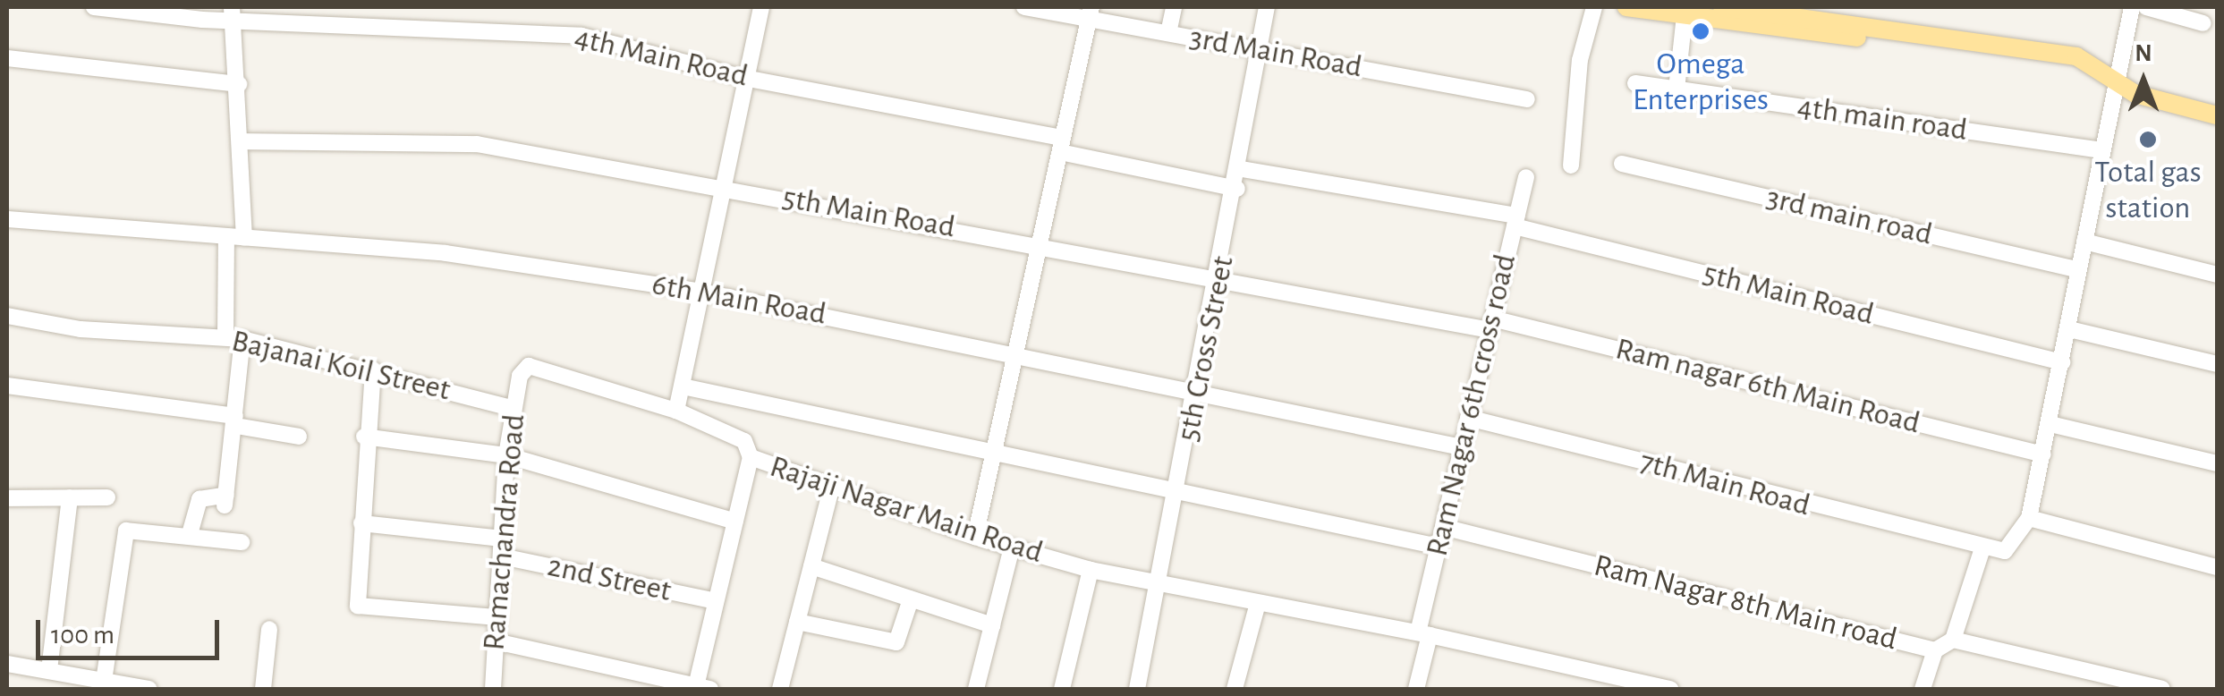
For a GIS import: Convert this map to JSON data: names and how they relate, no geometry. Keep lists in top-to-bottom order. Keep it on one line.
{"streets":{"street":["3rd Main Road","4th Main Road","4th main road","5th Main Road","3rd main road","6th Main Road","5th Cross Street","Bajanai Koil Street","Ram nagar 6th Main Road","Ram Nagar 6th cross road","7th Main Road","Rajaji Nagar Main Road","Ramachandra Road","2nd Street","Ram Nagar 8th Main road"]},"crossings":[["3rd Main Road","5th Cross Street"],["4th Main Road","5th Cross Street"],["5th Main Road","5th Cross Street"],["5th Main Road","Ram nagar 6th Main Road"],["5th Main Road","Ram Nagar 6th cross road"],["6th Main Road","5th Cross Street"],["6th Main Road","Ram Nagar 6th cross road"],["5th Cross Street","Rajaji Nagar Main Road"],["Bajanai Koil Street","Ramachandra Road"],["Ram nagar 6th Main Road","Ram Nagar 6th cross road"],["Ram Nagar 6th cross road","7th Main Road"],["Ram Nagar 6th cross road","Rajaji Nagar Main Road"],["Ram Nagar 6th cross road","Ram Nagar 8th Main road"],["Rajaji Nagar Main Road","Ramachandra Road"],["Ramachandra Road","2nd Street"]],"places":["Omega Enterprises","Total gas station"],"scale_bar":"100 m","north":"top"}
